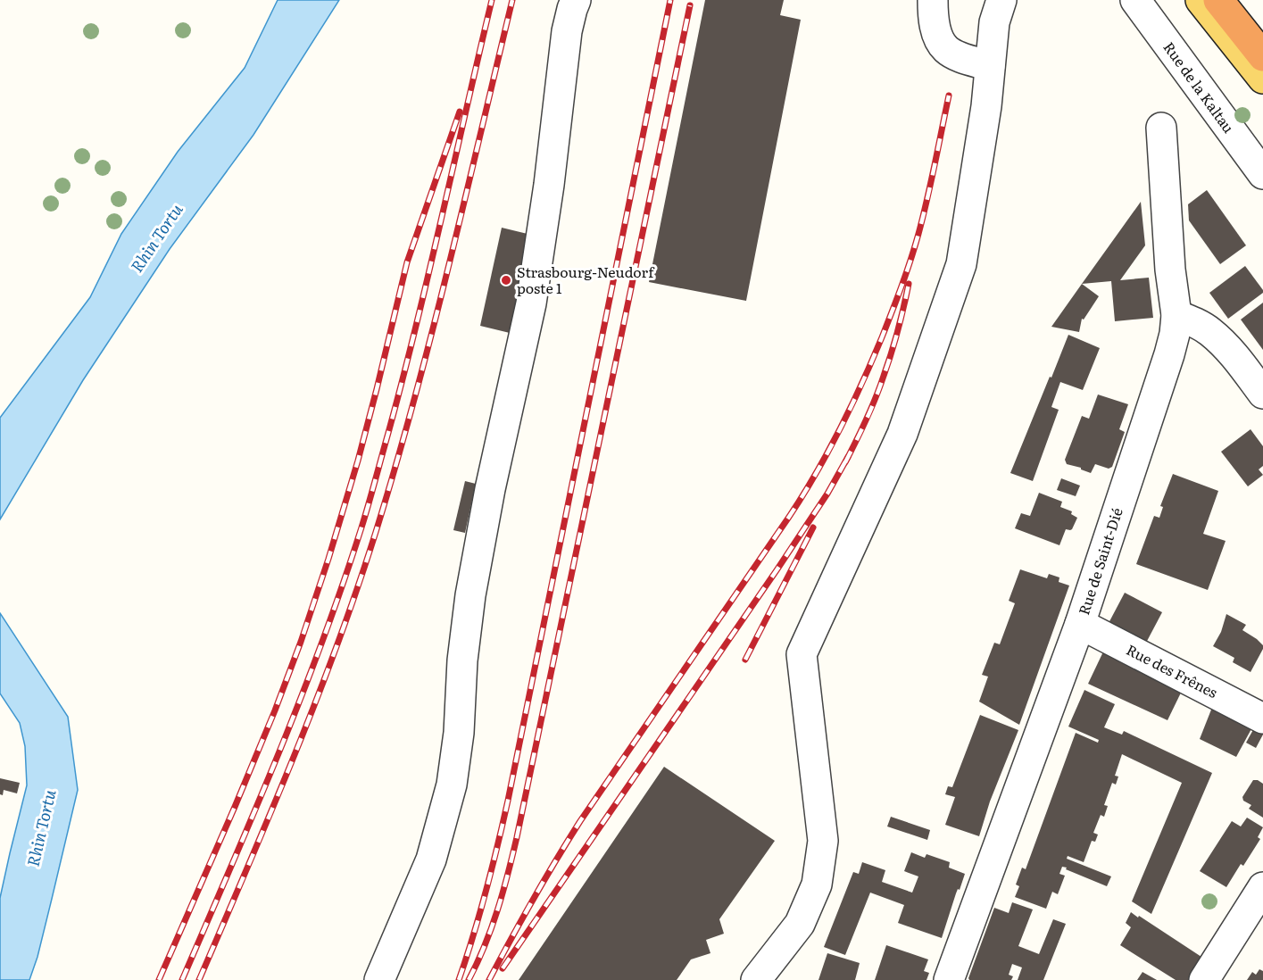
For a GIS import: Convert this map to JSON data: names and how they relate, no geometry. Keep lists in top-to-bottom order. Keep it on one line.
{"streets":{"street":["Rue de la Kaltau","Rue de Saint-Dié","Rue des Frênes"]},"crossings":[["Rue de Saint-Dié","Rue des Frênes"]],"water":["Rhin Tortu"],"places":["Strasbourg-Neudorf poste 1"]}
